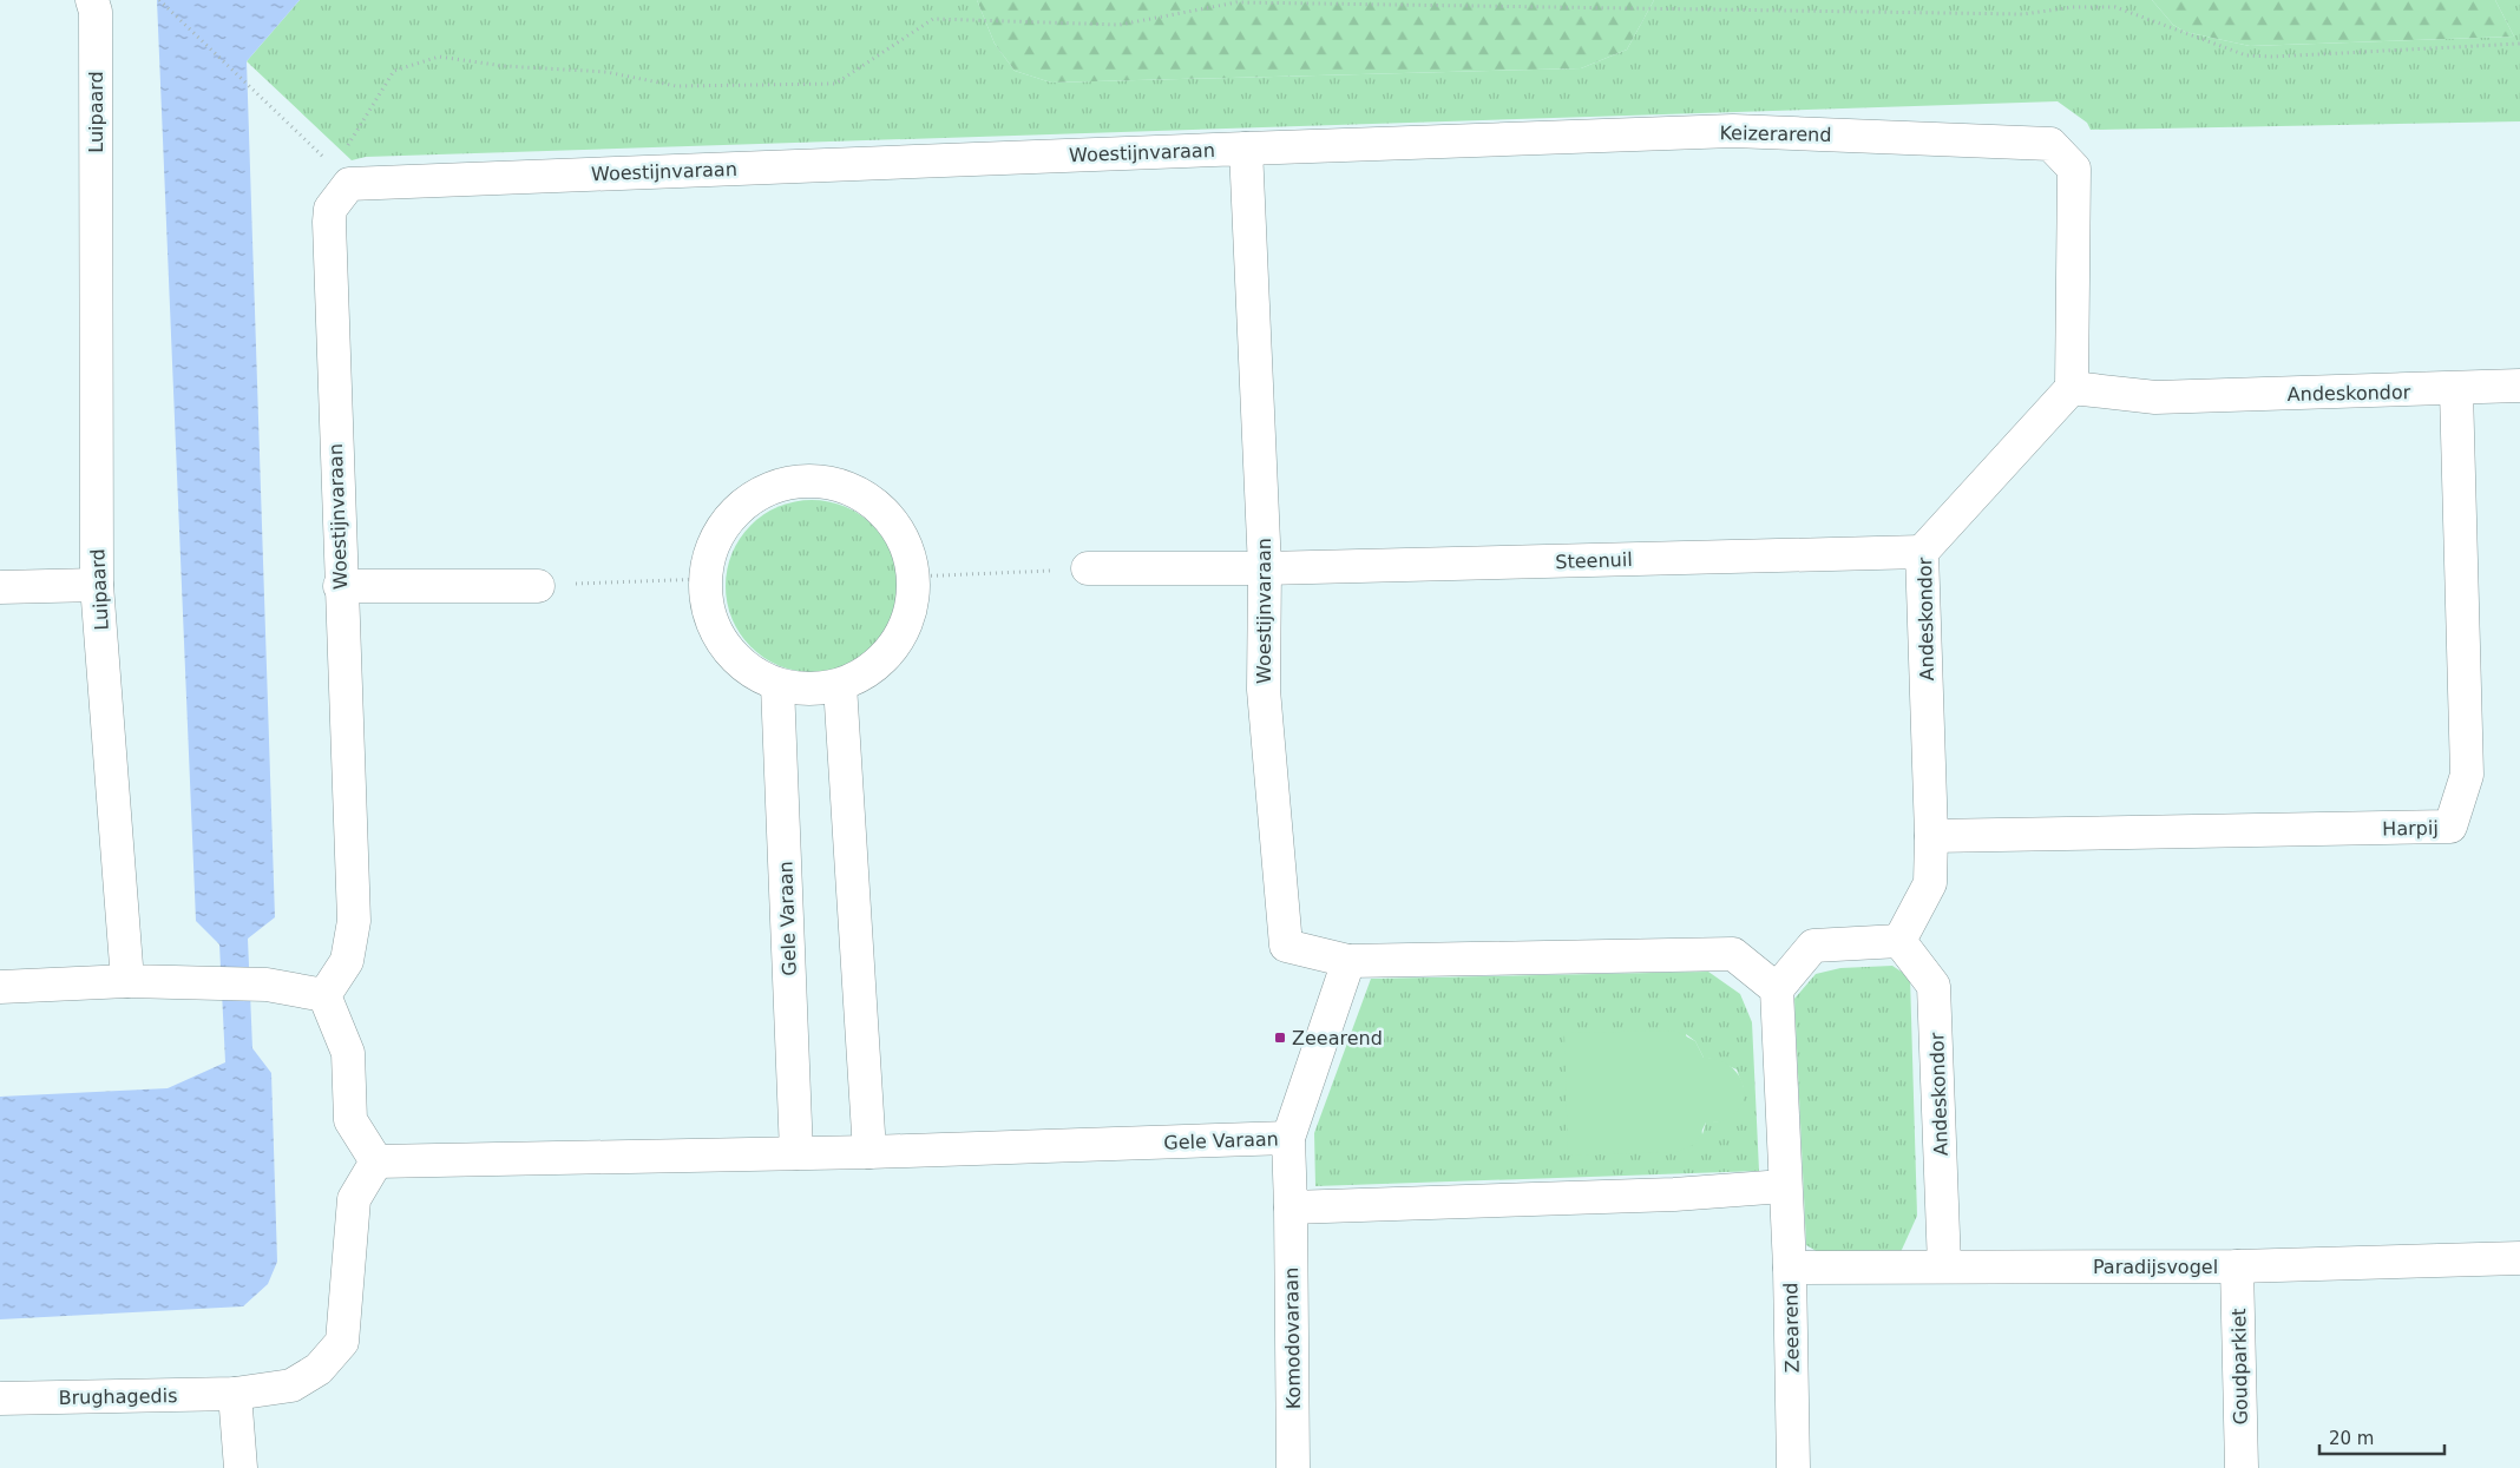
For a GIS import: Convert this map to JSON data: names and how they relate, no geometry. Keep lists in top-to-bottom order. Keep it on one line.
{"streets":{"street":["Luipaard","Keizerarend","Woestijnvaraan","Andeskondor","Steenuil","Harpij","Gele Varaan","Paradijsvogel","Zeearend","Komodovaraan","Goudparkiet","Brughagedis"]},"crossings":[["Keizerarend","Woestijnvaraan"],["Keizerarend","Andeskondor"],["Woestijnvaraan","Steenuil"],["Andeskondor","Steenuil"],["Andeskondor","Harpij"],["Andeskondor","Paradijsvogel"],["Paradijsvogel","Zeearend"],["Paradijsvogel","Goudparkiet"]],"places":{"transit":["Zeearend"]},"scale_bar":"20 m"}
